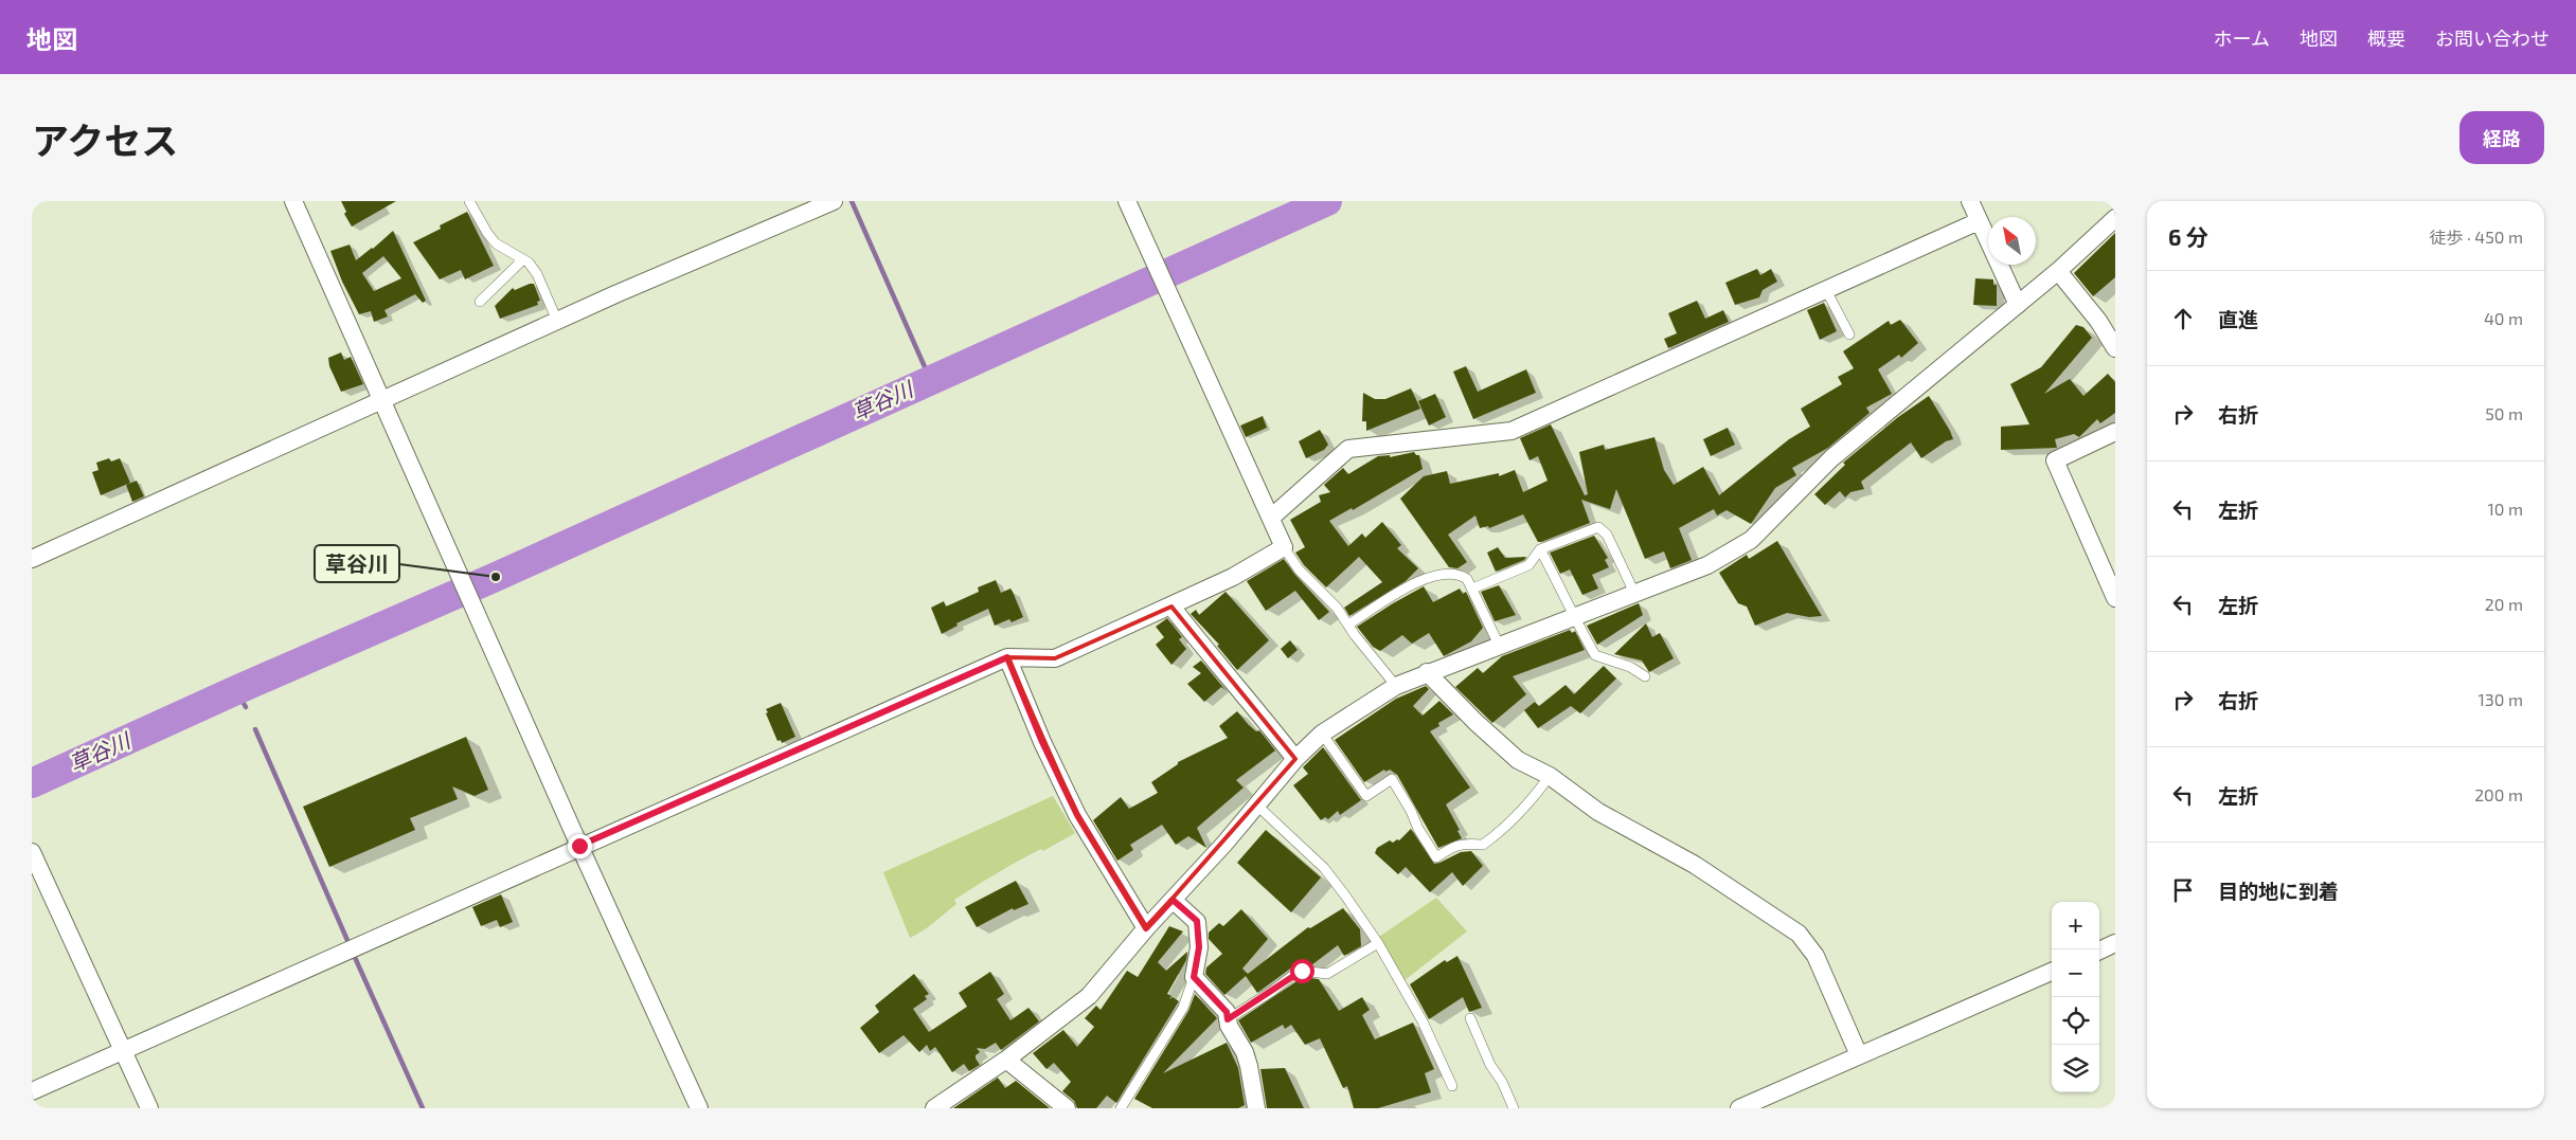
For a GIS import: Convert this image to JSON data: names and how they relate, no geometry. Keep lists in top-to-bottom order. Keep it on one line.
{"water":["草谷川"],"places":["草谷川"],"north":"top left","page":{"header":"地図","nav":["ホーム","地図","概要","お問い合わせ"],"title":"アクセス","buttons":"経路","heading":["6 分","徒歩 · 450 m"],"list":[["直進","40 m"],["右折","50 m"],["左折","10 m"],["左折","20 m"],["右折","130 m"],["左折","200 m"],"目的地に到着"],"map_buttons":["+","−"]}}
